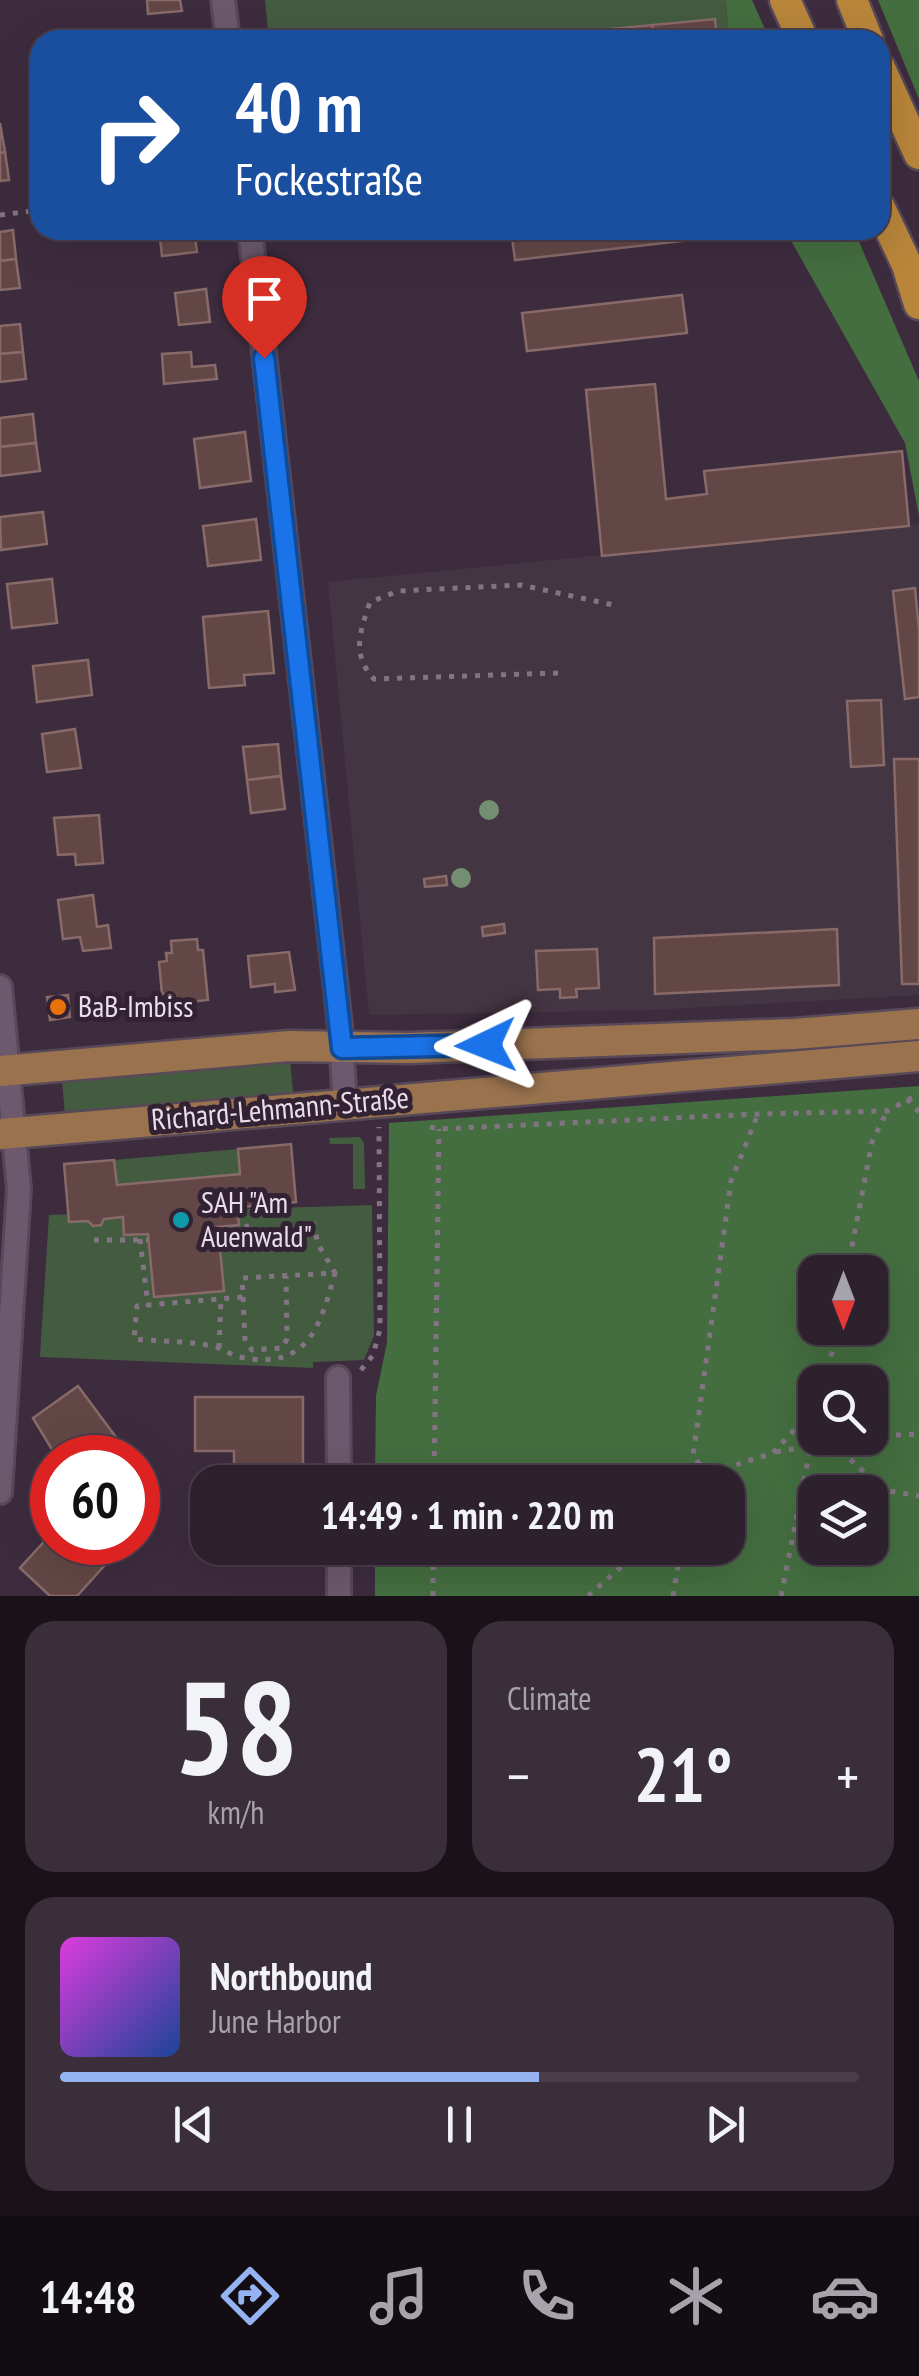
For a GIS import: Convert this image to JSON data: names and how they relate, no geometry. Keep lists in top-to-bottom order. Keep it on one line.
{"streets":{"main road":["Richard-Lehmann-Straße"]},"places":["BaB-Imbiss","SAH \"Am Auenwald\""],"north":"bottom","page":{"turn":["40 m","Fockestraße"],"limit":"60","trip":"14:49 · 1 min · 220 m","tile":[["58","km/h"],"Climate"],"heat":["−","21°","+"],"song":["Northbound","June Harbor"],"tabs":"14:48"}}
